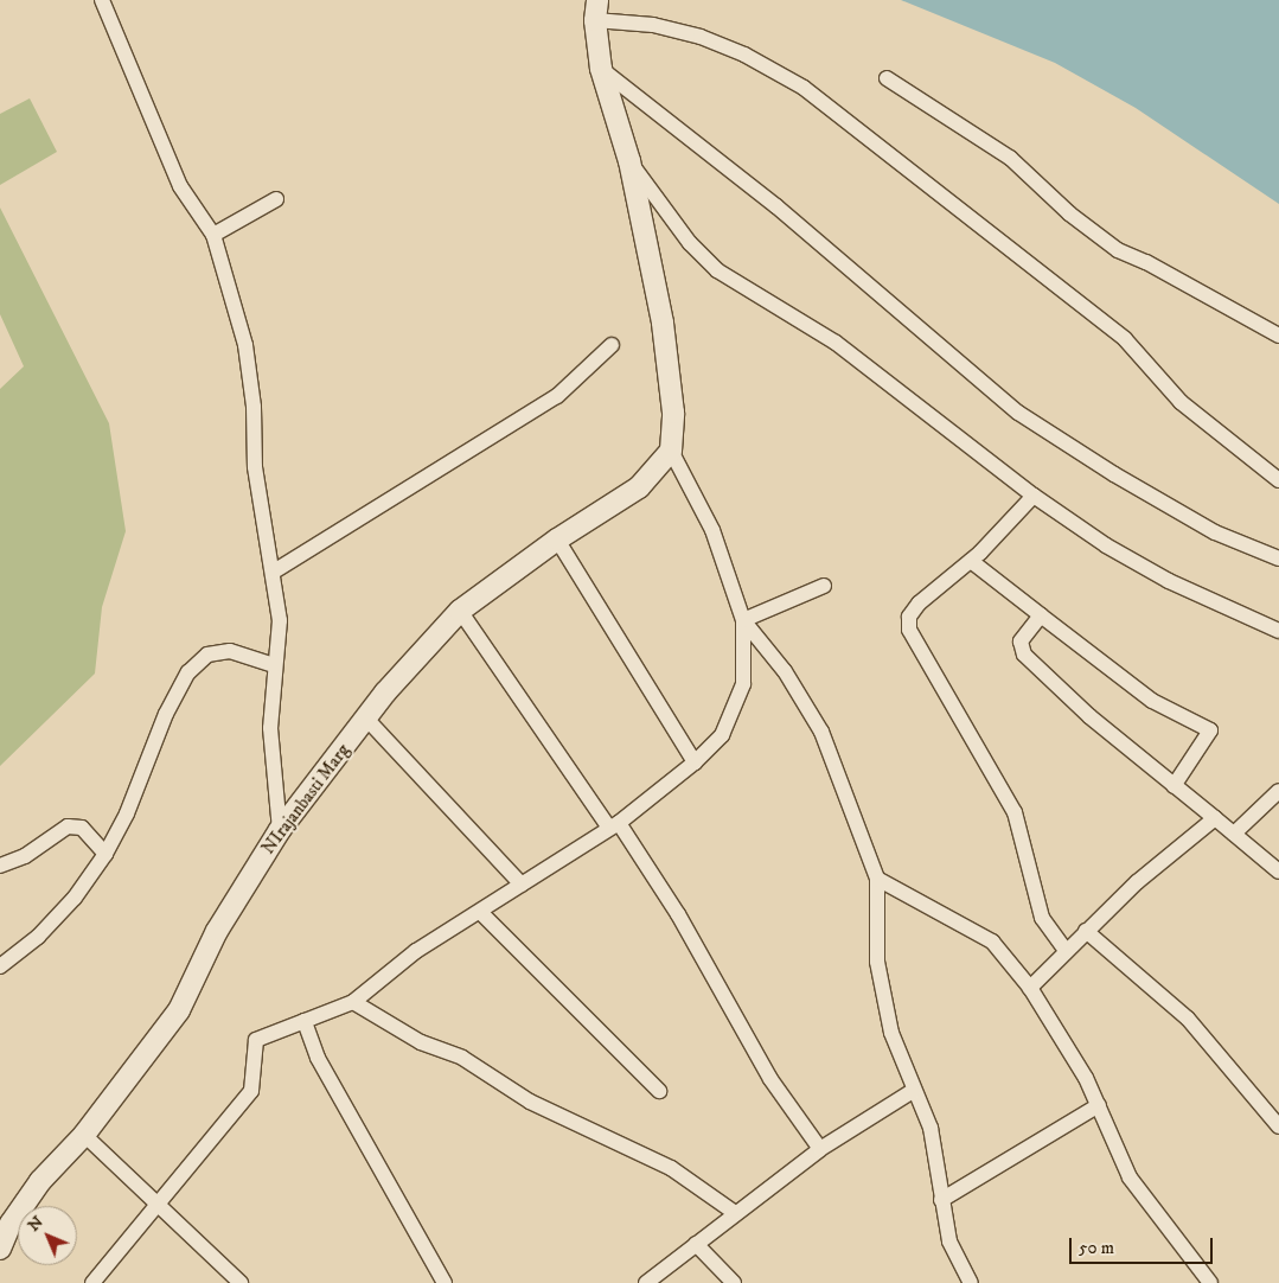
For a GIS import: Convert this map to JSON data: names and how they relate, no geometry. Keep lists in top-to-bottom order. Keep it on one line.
{"streets":{"street":["NIrajanbasti Marg"]},"scale_bar":"50 m","north":"top left"}
